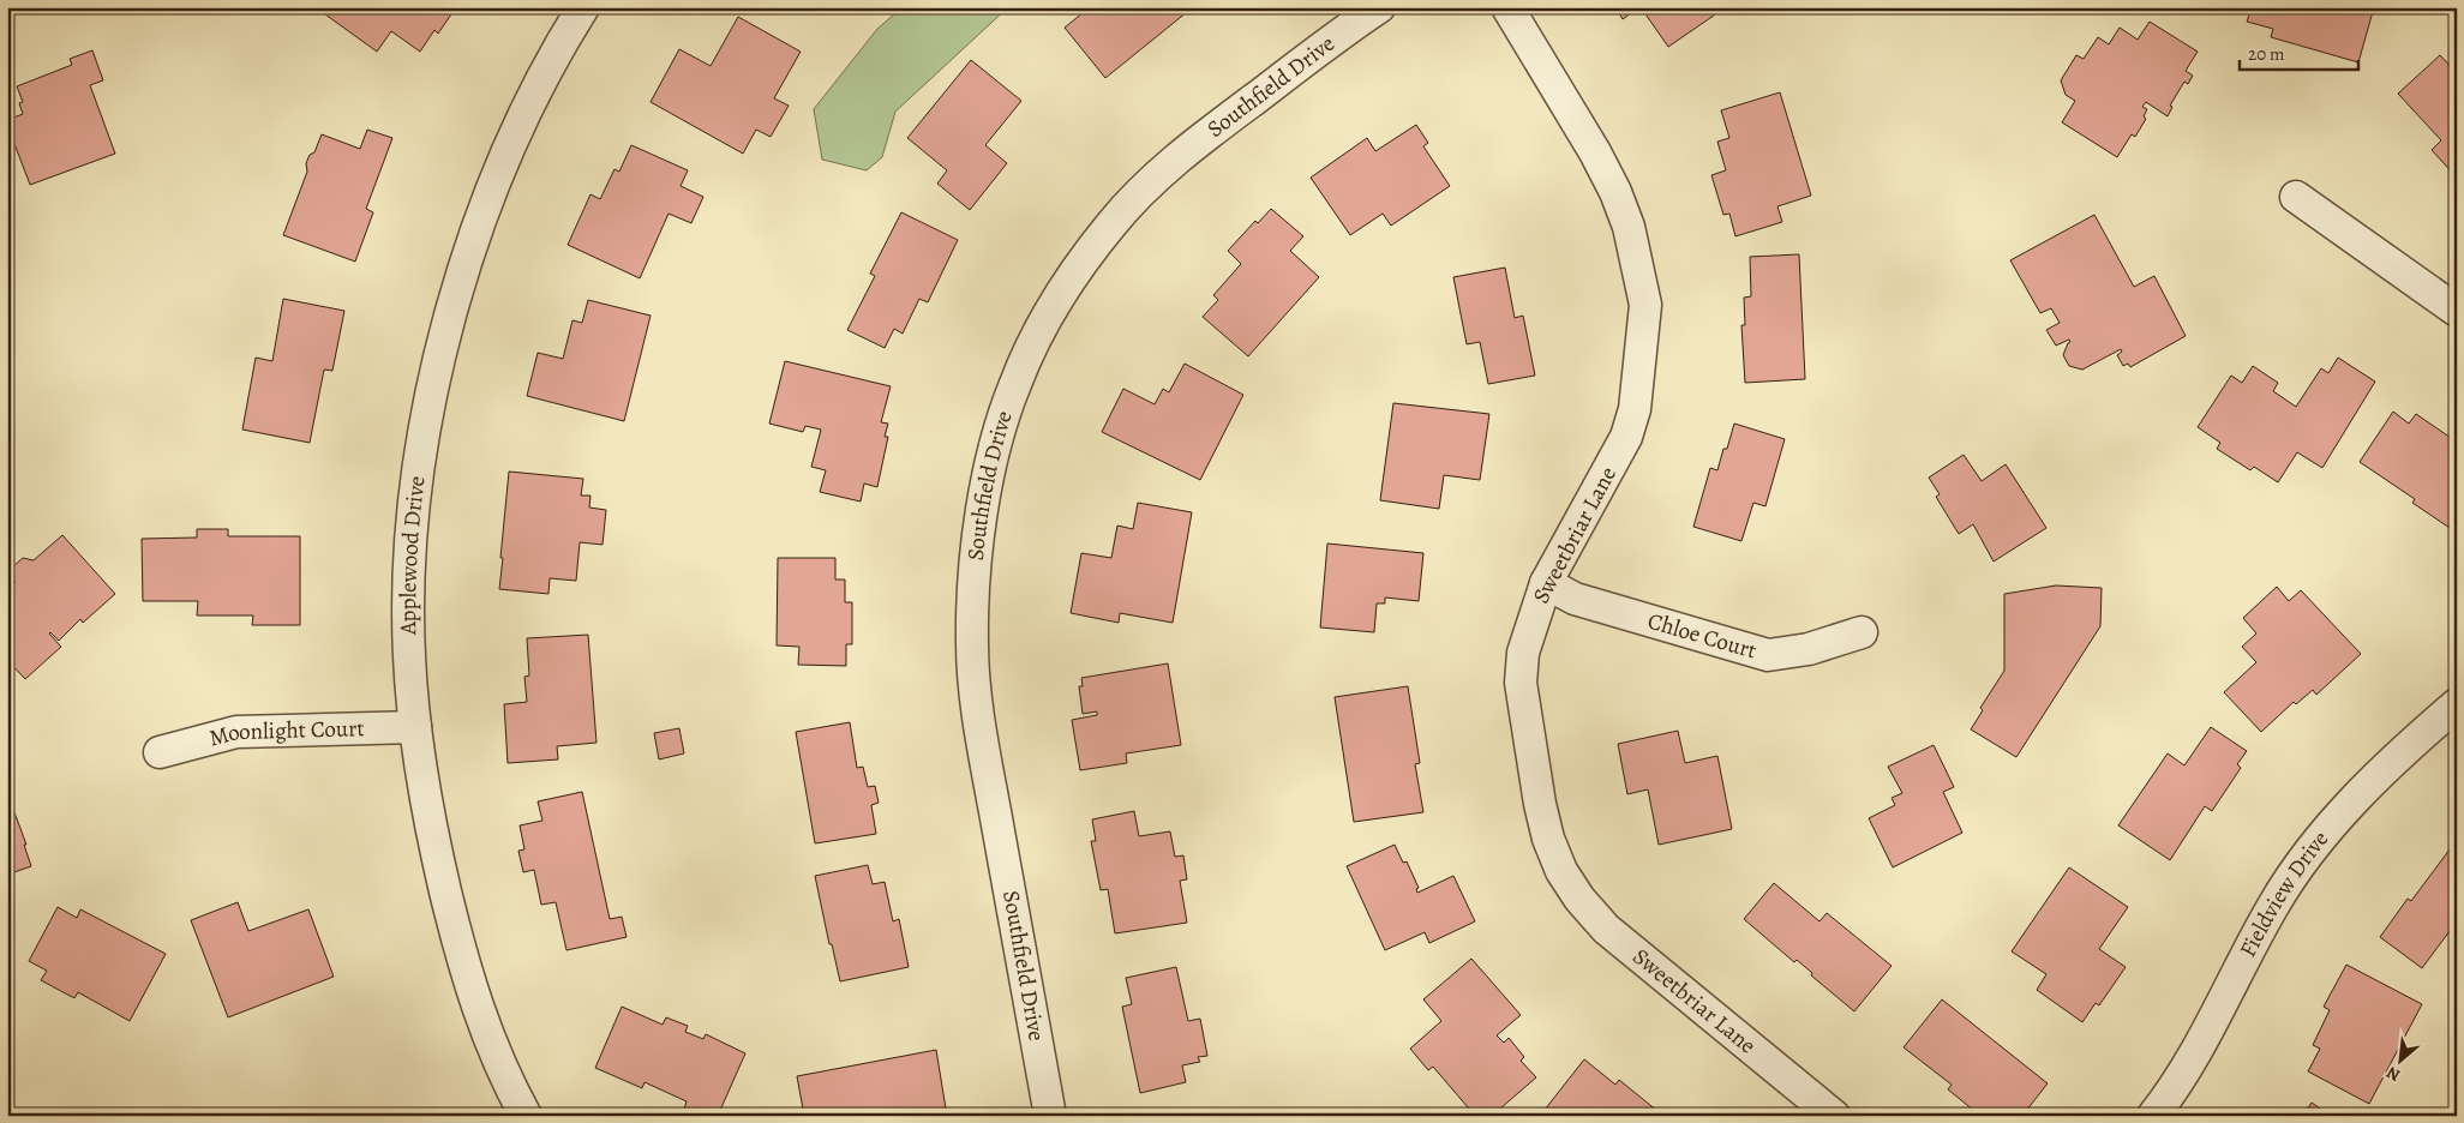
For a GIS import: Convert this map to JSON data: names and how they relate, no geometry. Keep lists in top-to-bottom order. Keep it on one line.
{"streets":{"street":["Southfield Drive","Sweetbriar Lane","Applewood Drive","Chloe Court","Moonlight Court","Fieldview Drive"]},"crossings":[["Sweetbriar Lane","Chloe Court"],["Applewood Drive","Moonlight Court"]],"scale_bar":"20 m","north":"bottom left"}
